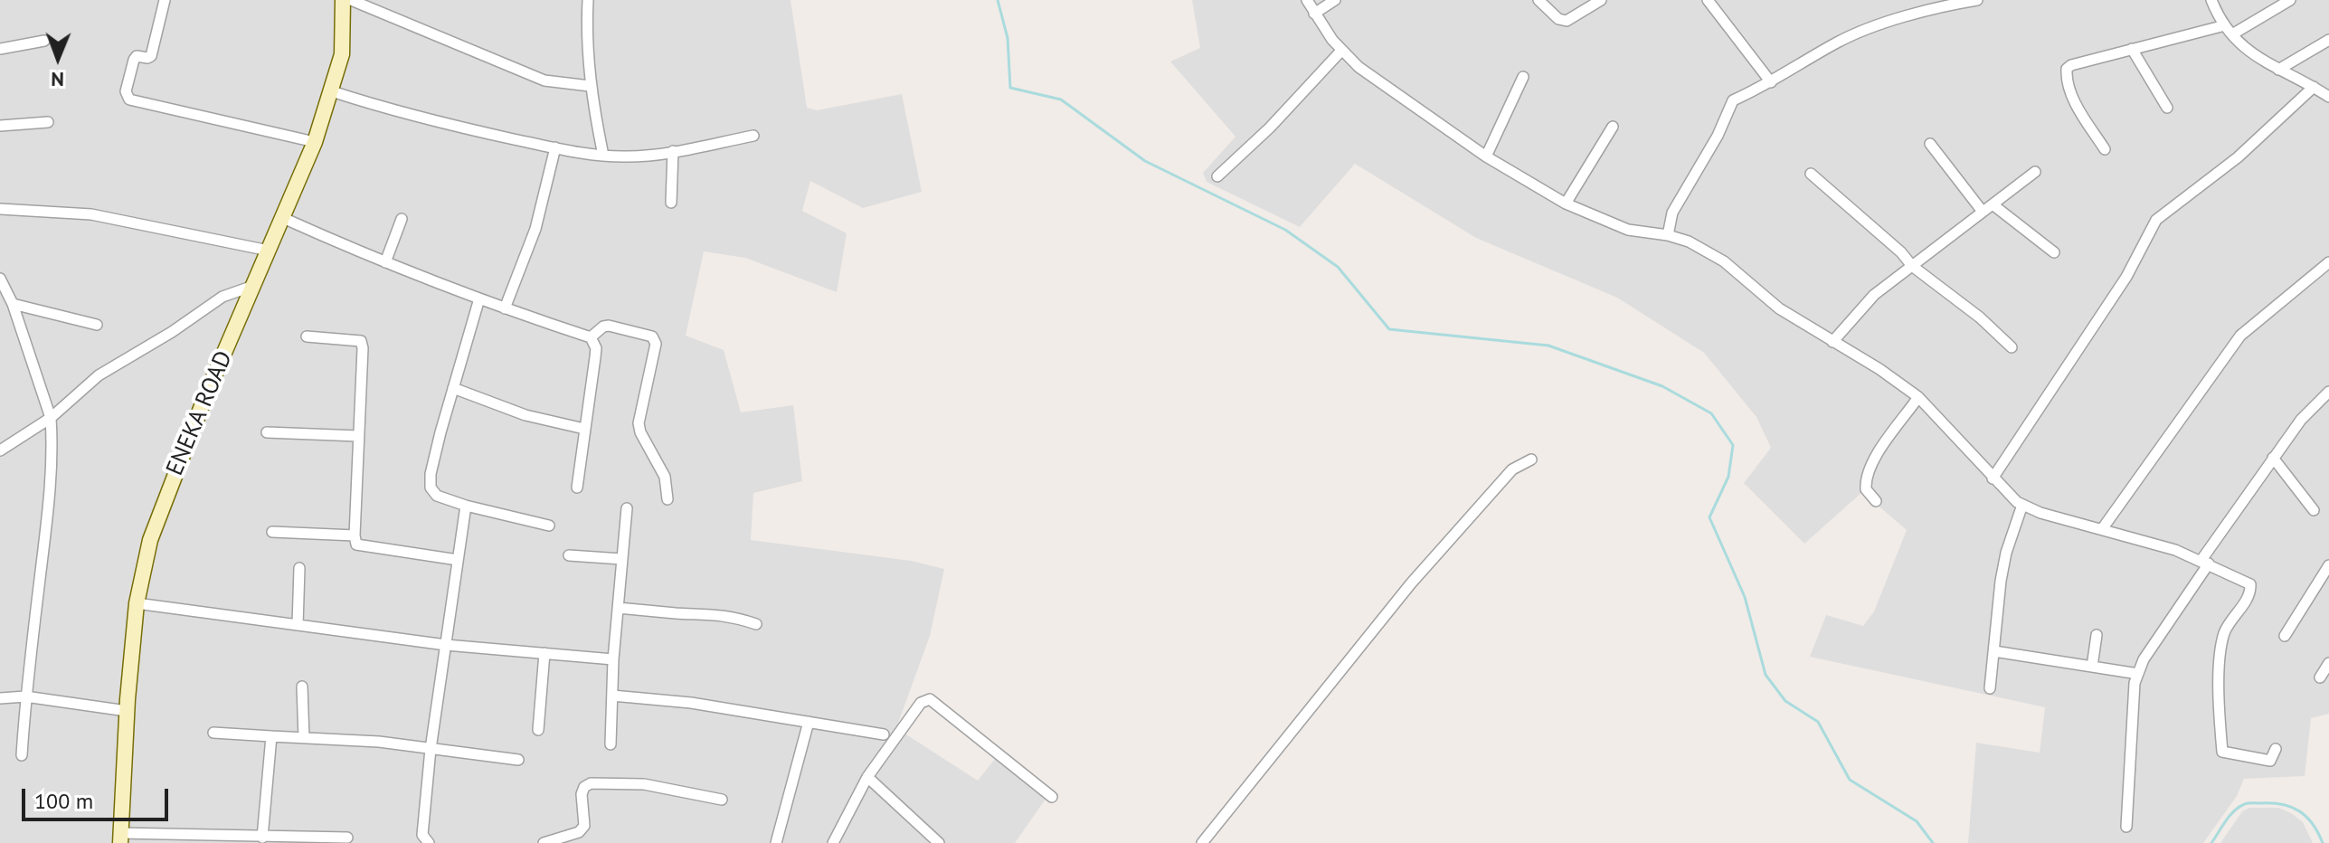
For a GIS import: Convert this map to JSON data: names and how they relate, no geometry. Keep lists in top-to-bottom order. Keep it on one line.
{"streets":{"main road":["ENEKA ROAD"]},"scale_bar":"100 m","north":"bottom"}
